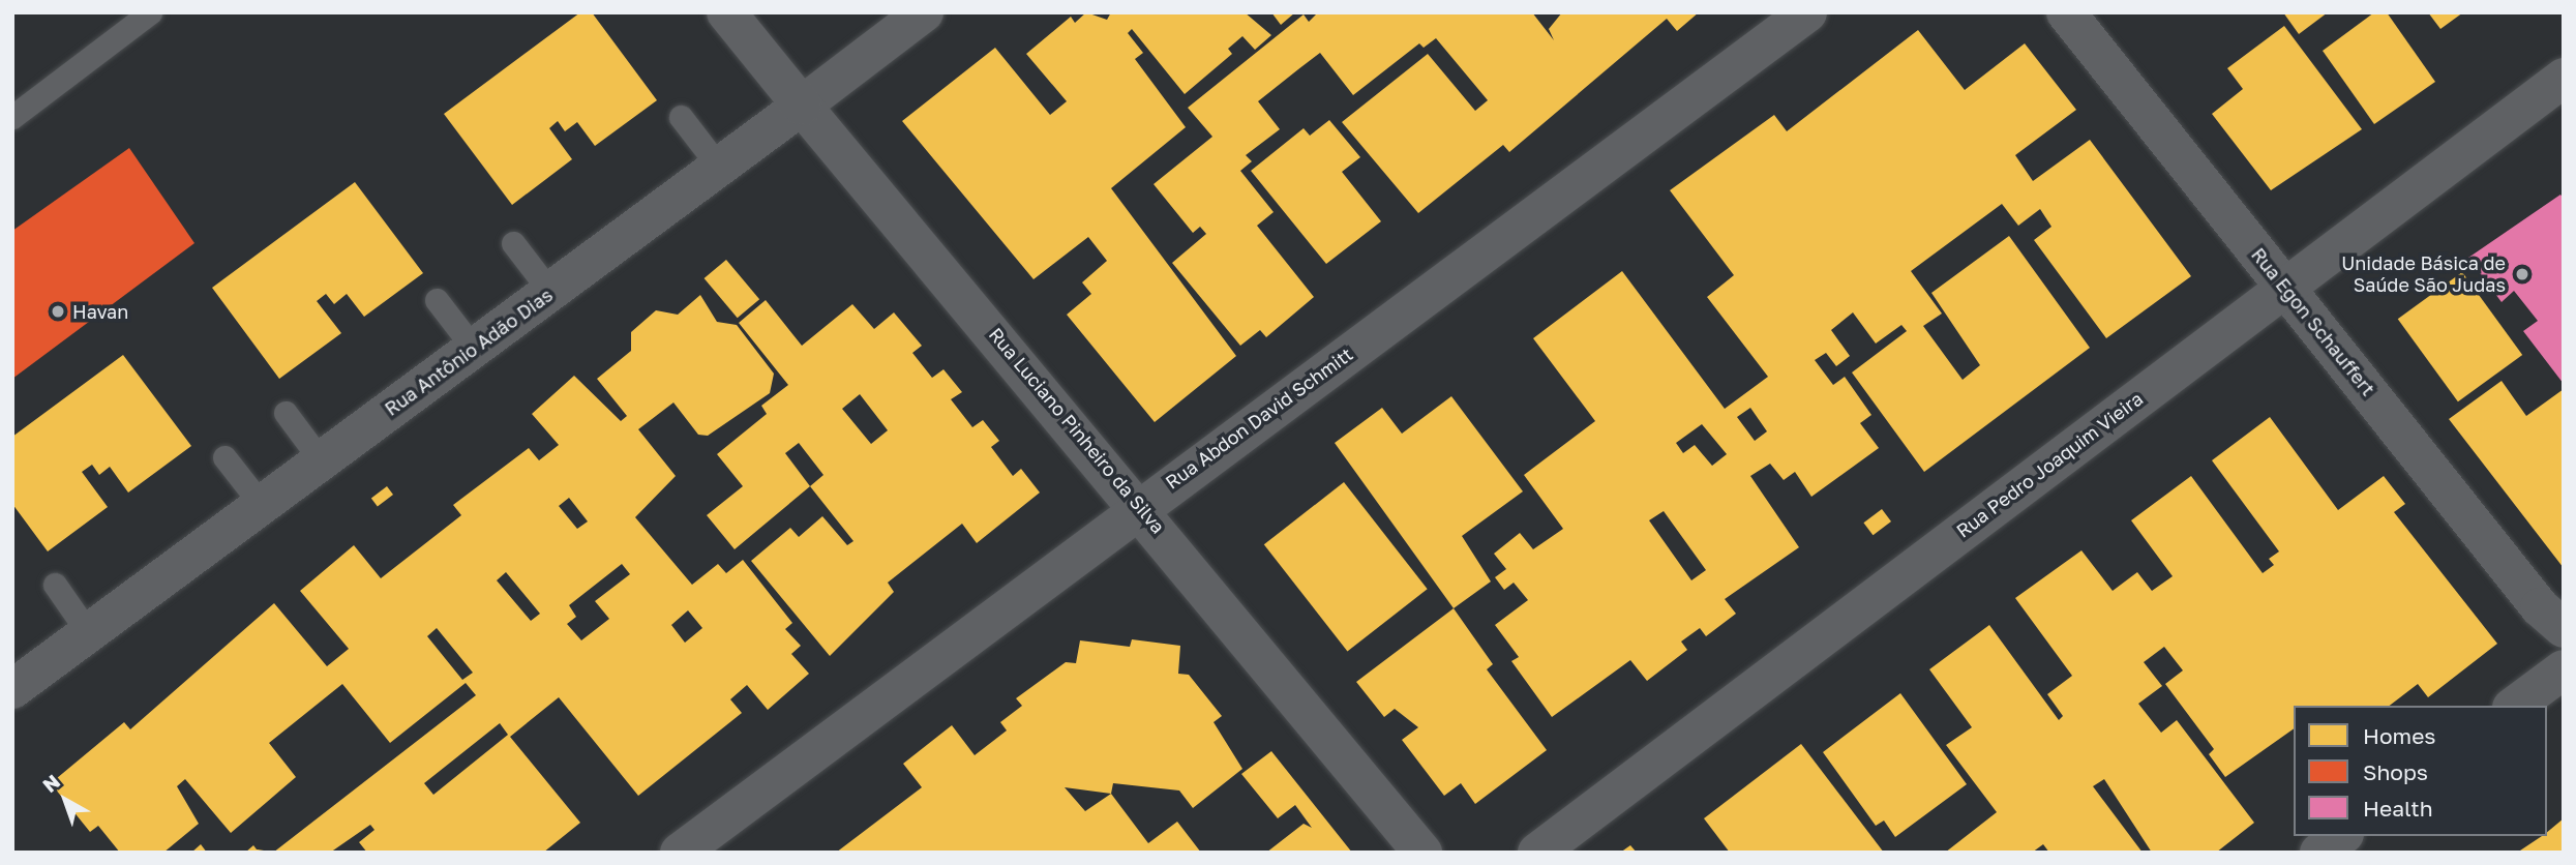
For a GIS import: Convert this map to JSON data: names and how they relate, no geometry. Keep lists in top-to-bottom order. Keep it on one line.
{"streets":{"street":["Rua Egon Schauffert","Rua Antônio Adão Dias","Rua Abdon David Schmitt","Rua Luciano Pinheiro da Silva","Rua Pedro Joaquim Vieira"]},"crossings":[["Rua Egon Schauffert","Rua Pedro Joaquim Vieira"],["Rua Antônio Adão Dias","Rua Luciano Pinheiro da Silva"],["Rua Abdon David Schmitt","Rua Luciano Pinheiro da Silva"]],"places":["Unidade Básica de Saúde São Judas","Havan"],"legend":["Homes","Shops","Health"],"north":"top left"}
